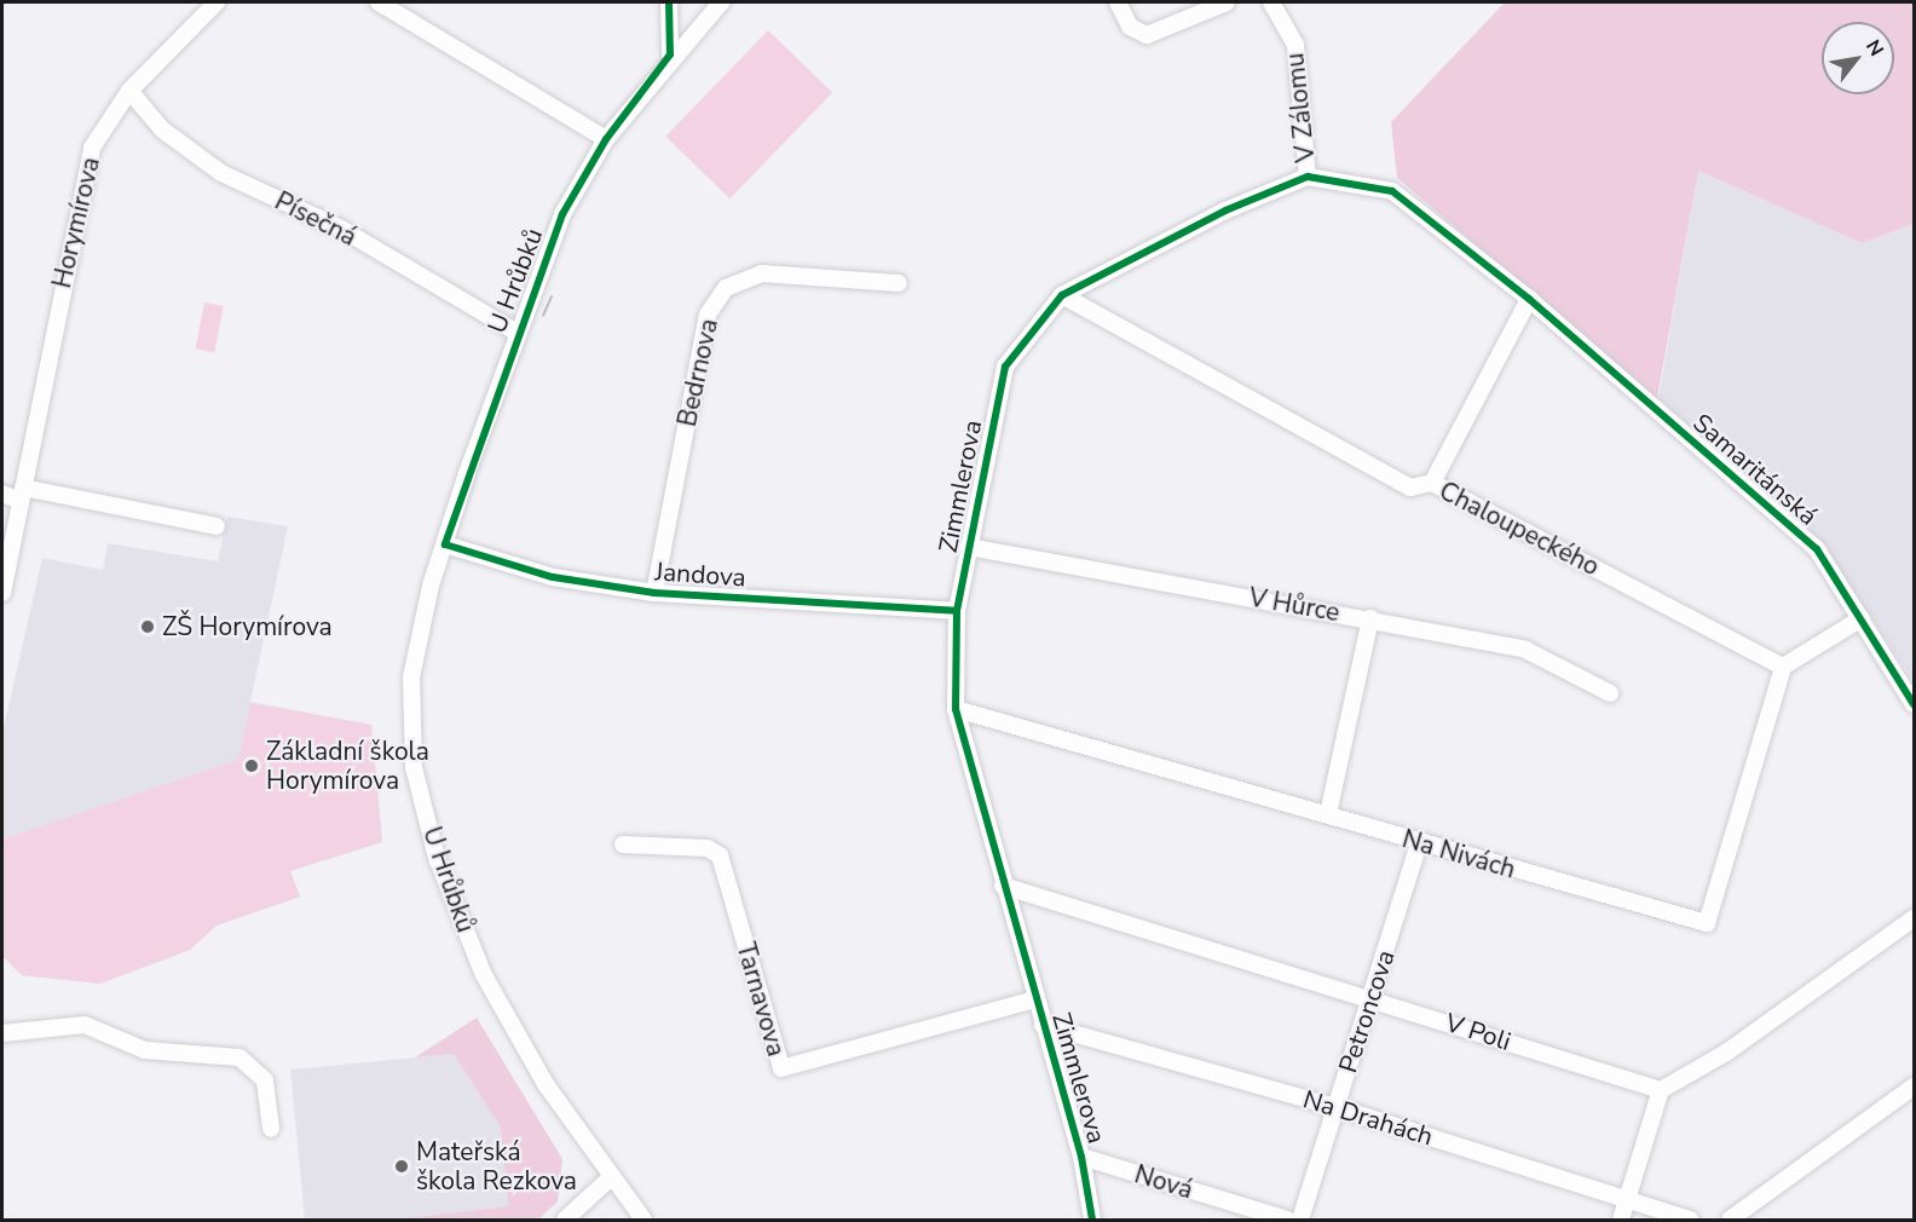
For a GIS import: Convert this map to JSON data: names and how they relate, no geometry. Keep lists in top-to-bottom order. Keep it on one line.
{"streets":{"street":["V Zálomu","Písečná","Horymírova","U Hrůbků","Bedrnova","Samaritánská","Zimmlerova","Chaloupeckého","Jandova","V Hůrce","Na Nivách","Tarnavova","Petroncova","V Poli","Na Drahách","Nová"]},"crossings":[["V Zálomu","Zimmlerova"],["Písečná","Horymírova"],["Písečná","U Hrůbků"],["U Hrůbků","Jandova"],["Bedrnova","Jandova"],["Zimmlerova","Chaloupeckého"],["Zimmlerova","Jandova"],["Zimmlerova","V Hůrce"],["Zimmlerova","Na Nivách"],["Zimmlerova","Tarnavova"],["Zimmlerova","V Poli"],["Zimmlerova","Na Drahách"],["Zimmlerova","Nová"],["Chaloupeckého","Na Nivách"],["Na Nivách","Petroncova"],["Petroncova","V Poli"],["Petroncova","Na Drahách"]],"places":["ZŠ Horymírova","Základní škola Horymírova","Mateřská škola Rezkova"],"north":"top right"}
